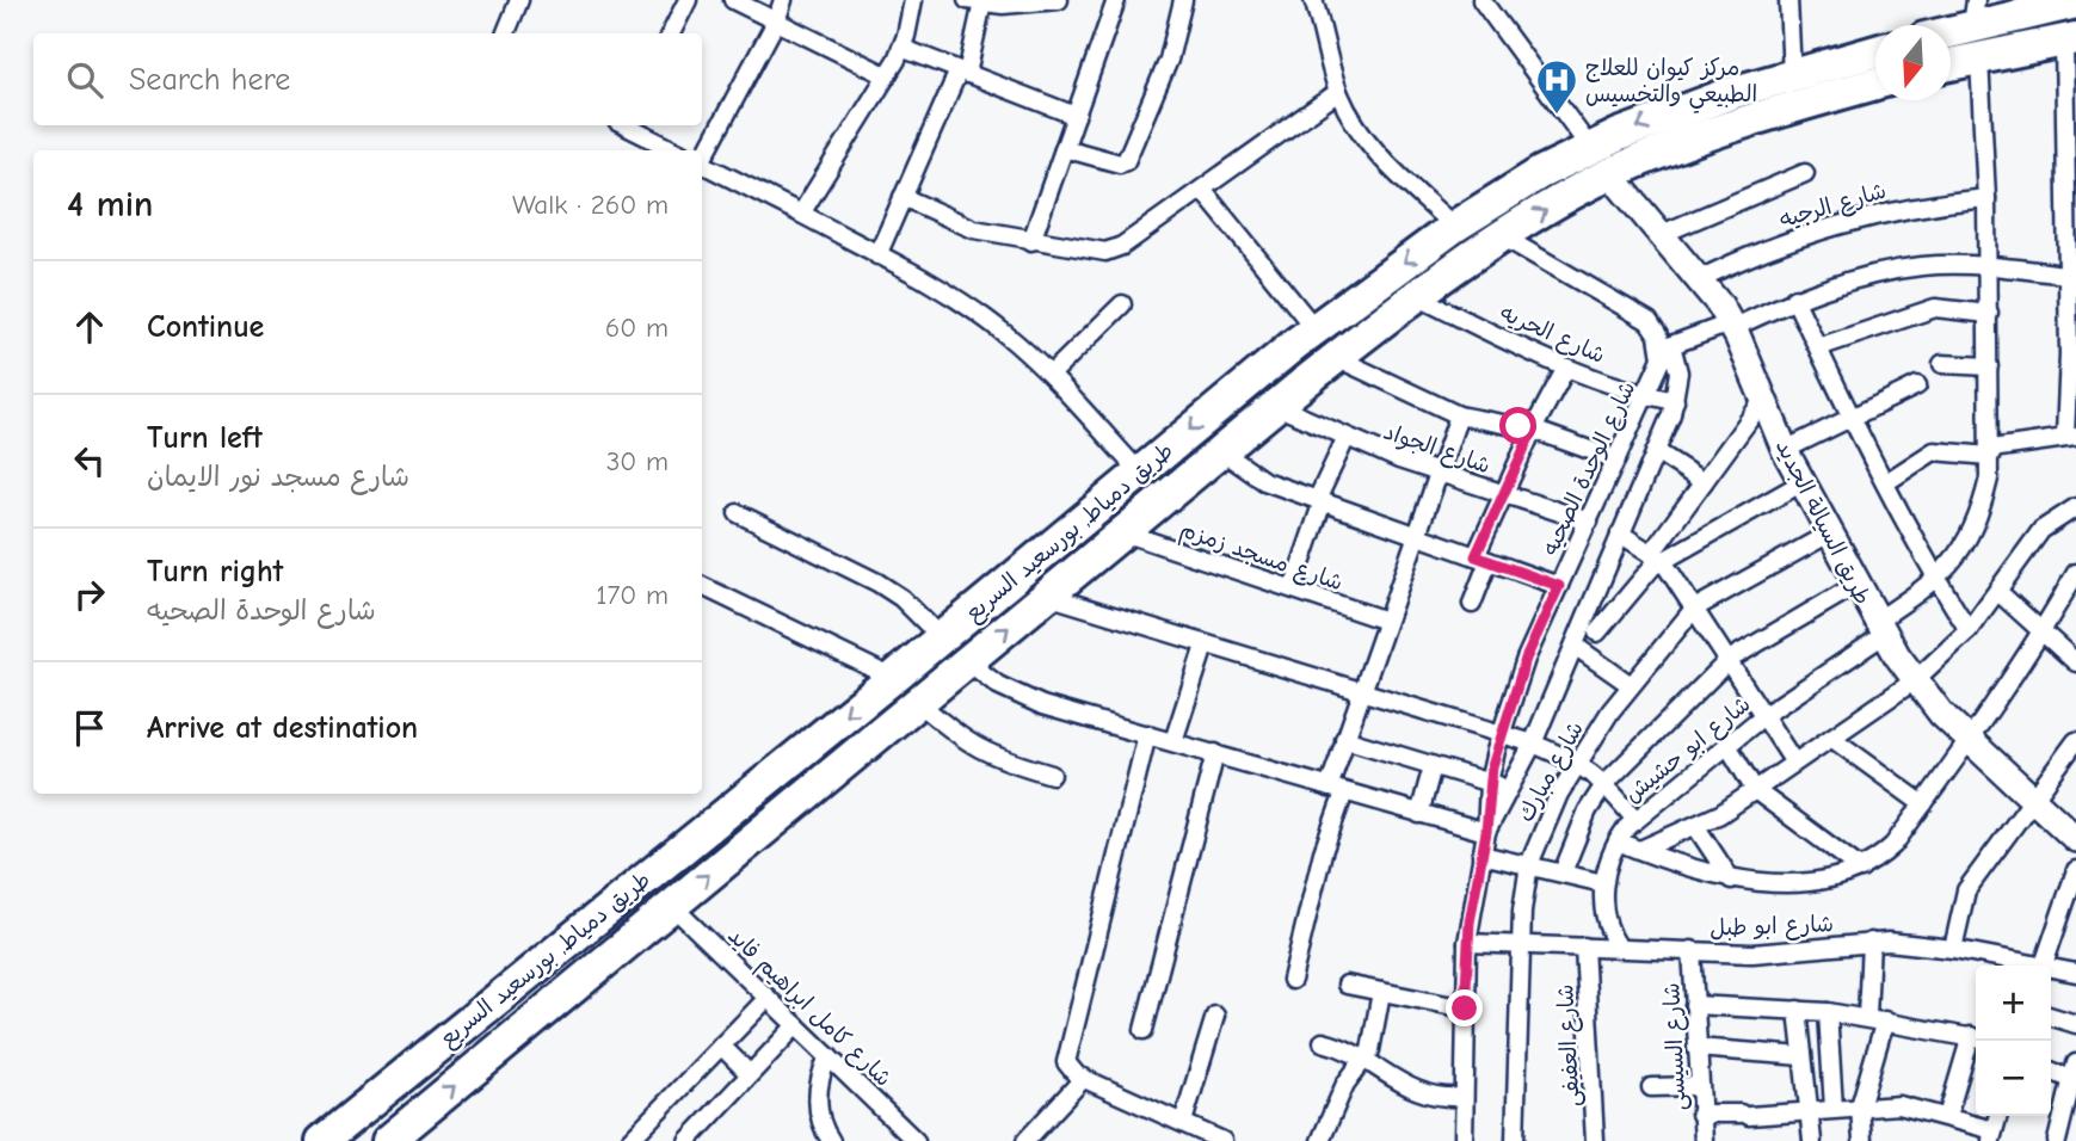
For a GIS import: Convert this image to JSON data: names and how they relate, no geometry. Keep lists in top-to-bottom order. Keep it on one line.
{"streets":{"highway":["طريق دمياط, بورسعيد السريع"],"street":["شارع الرجيه","شارع الحريه","شارع الجواد","شارع الوحدة الصحيه","طريق السيالة الجديد","شارع مسجد زمزم","شارع ابو حشيش","شارع مبارك","شارع ابو طبل","شارع كامل ابراهيم فايد","شارع العفيفى","شارع السيسى"]},"crossings":[["شارع الرجيه","طريق السيالة الجديد"],["شارع الرجيه","شارع ابو حشيش"],["شارع الحريه","شارع الوحدة الصحيه"],["شارع الحريه","طريق دمياط, بورسعيد السريع"],["شارع الجواد","شارع الوحدة الصحيه"],["شارع الجواد","طريق دمياط, بورسعيد السريع"],["شارع الوحدة الصحيه","شارع ابو طبل"],["طريق السيالة الجديد","طريق دمياط, بورسعيد السريع"],["طريق السيالة الجديد","شارع ابو حشيش"],["طريق السيالة الجديد","شارع مبارك"],["طريق دمياط, بورسعيد السريع","شارع مسجد زمزم"],["طريق دمياط, بورسعيد السريع","شارع كامل ابراهيم فايد"],["شارع ابو حشيش","شارع ابو طبل"],["شارع مبارك","شارع ابو طبل"],["شارع ابو طبل","شارع العفيفى"],["شارع ابو طبل","شارع السيسى"]],"places":{"hospital":["مركز كيوان للعلاج الطبيعي والتخسيس"]},"north":"bottom","page":{"search":"Search here","heading":["4 min","Walk · 260 m"],"list":[["Continue","60 m"],["Turn left","شارع مسجد نور الايمان","30 m"],["Turn right","شارع الوحدة الصحيه","170 m"],"Arrive at destination"],"map_buttons":["+","−"]}}
